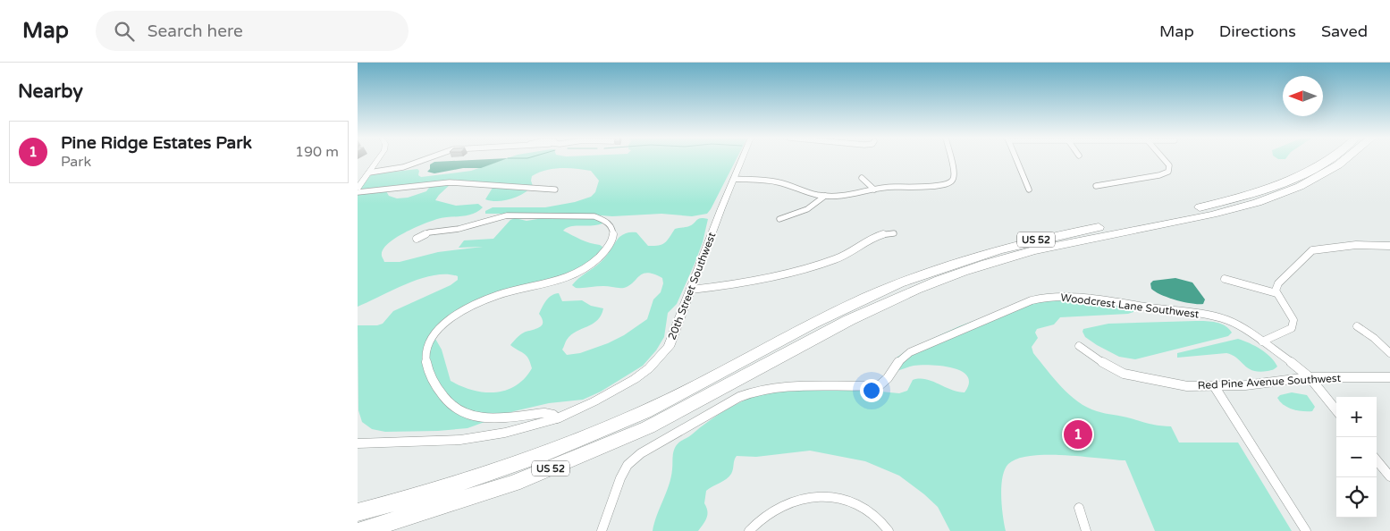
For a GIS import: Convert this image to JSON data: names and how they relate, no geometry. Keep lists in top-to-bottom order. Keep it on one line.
{"streets":{"highway":["US 52"],"street":["20th Street Southwest","Woodcrest Lane Southwest","Red Pine Avenue Southwest"]},"crossings":[["Woodcrest Lane Southwest","Red Pine Avenue Southwest"]],"north":"left","page":{"header":"Map","search":"Search here","nav":["Map","Directions","Saved"],"heading":"Nearby","list":[{"mark":"1","name":"Pine Ridge Estates Park","note":"Park","value":"190 m"}],"map_buttons":["+","−"],"pins":"1"}}
